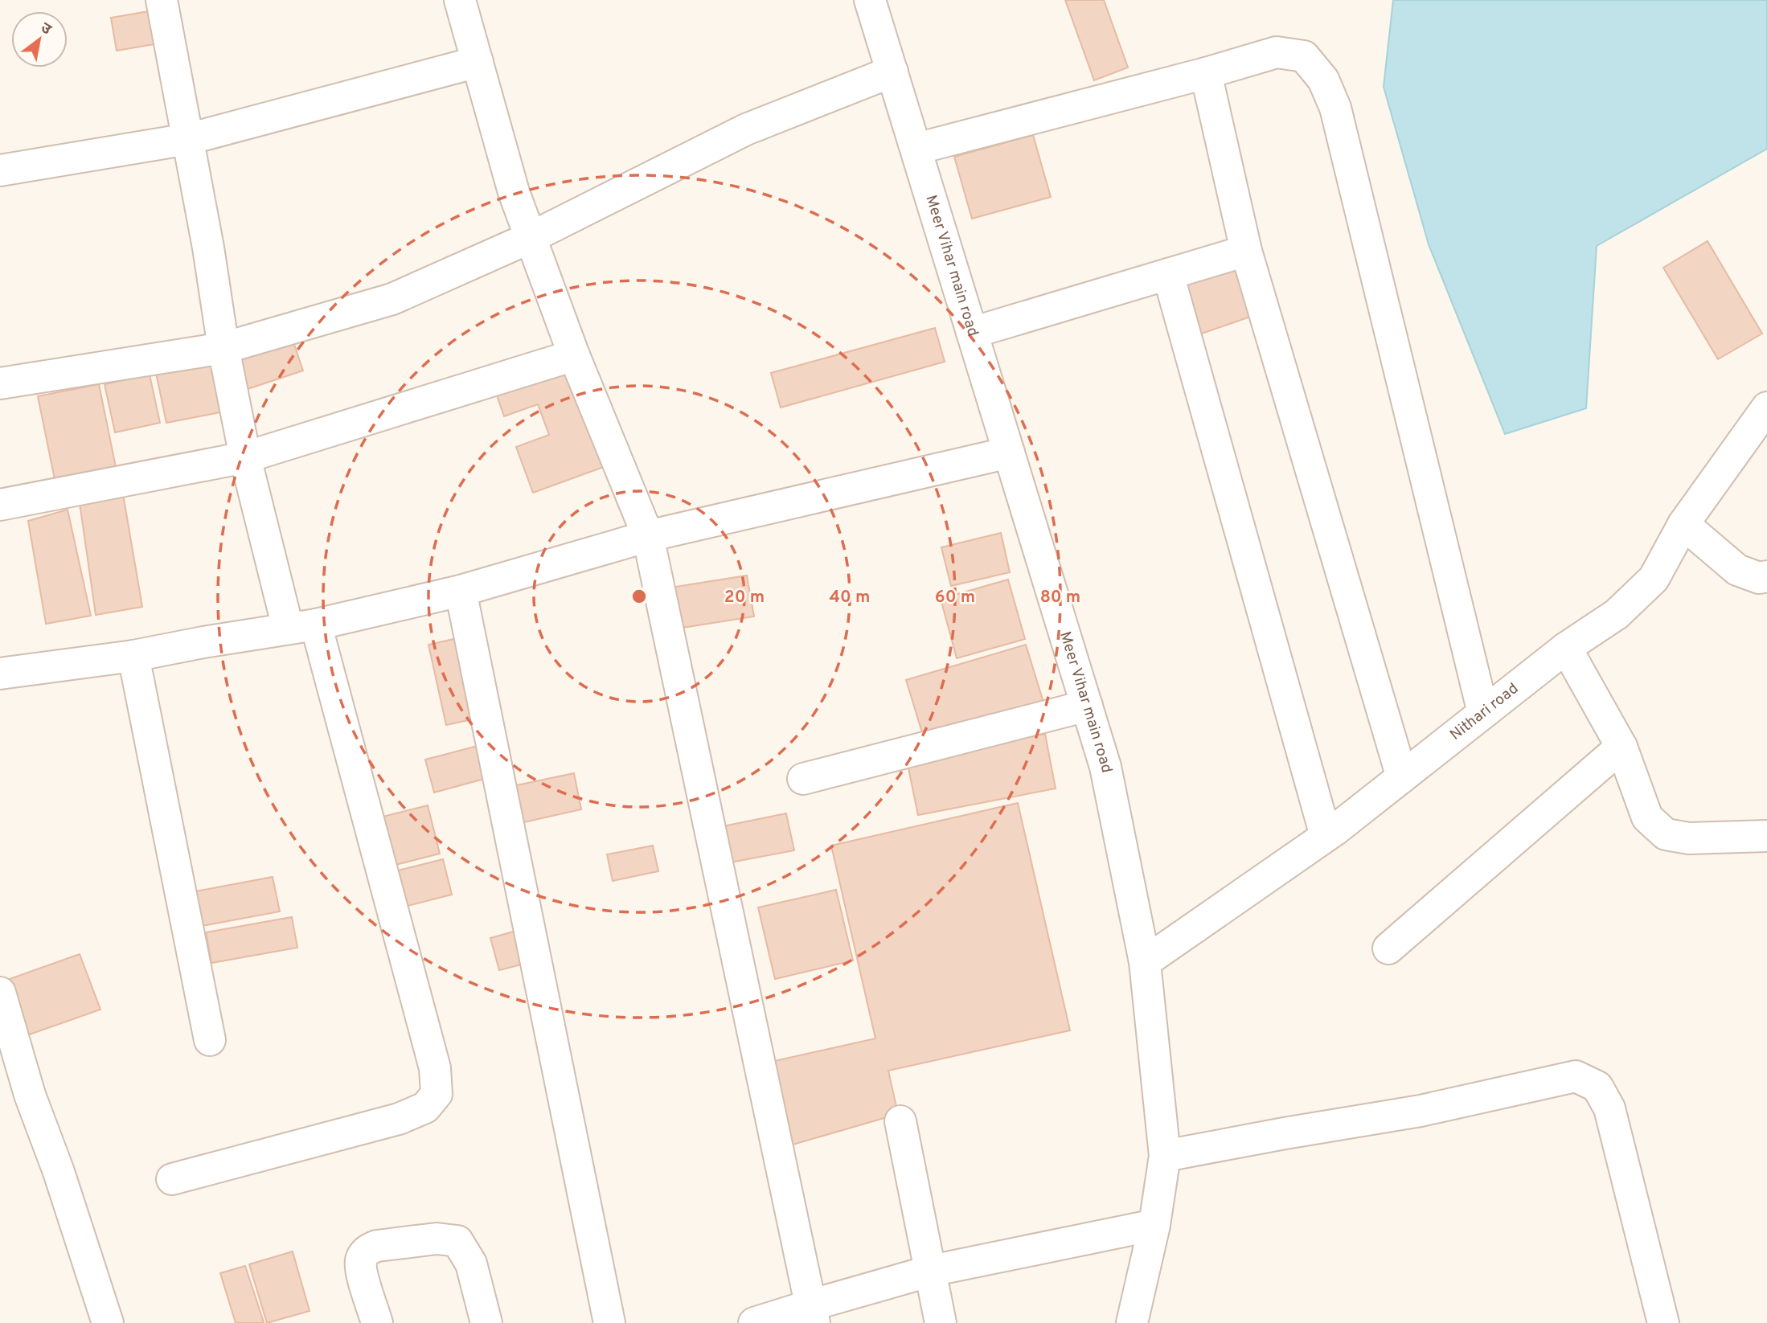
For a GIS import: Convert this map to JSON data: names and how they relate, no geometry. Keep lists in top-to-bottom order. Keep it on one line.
{"streets":{"street":["Meer Vihar main road","Nithari road"]},"crossings":[["Meer Vihar main road","Nithari road"]],"north":"top right","rings":["20 m","40 m","60 m","80 m"]}
